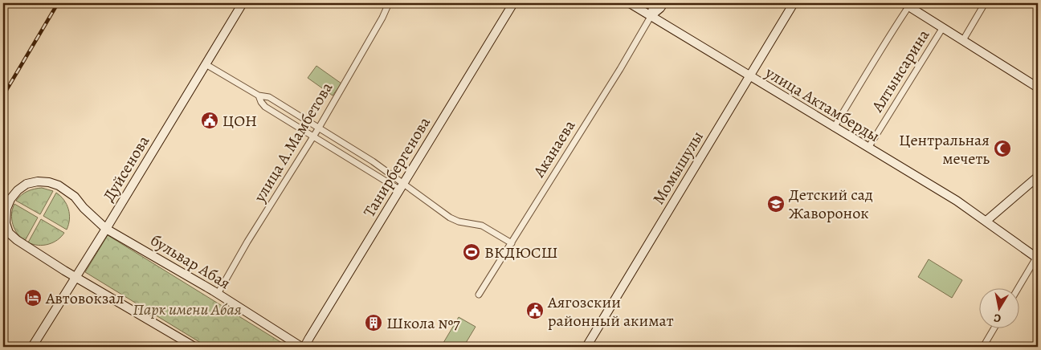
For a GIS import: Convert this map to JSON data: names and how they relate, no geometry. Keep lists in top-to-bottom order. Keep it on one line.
{"streets":{"street":["Алтынсарина","улица Актамберды","улица А.Мамбетова","Аканаева","Танирбергенова","Момышулы","Дуйсенова","бульвар Абая"]},"crossings":[["Алтынсарина","улица Актамберды"],["улица Актамберды","Аканаева"],["улица Актамберды","Момышулы"],["улица А.Мамбетова","бульвар Абая"],["Дуйсенова","бульвар Абая"]],"parks":["Парк имени Абая"],"places":{"public building":["ЦОН","Аягозскии районный акимат"],"mosque":["Центральная мечеть"],"school or university":["Детский сад Жаворонок"],"sports":["ВКДЮСШ"],"hotel":["Автовокзал"],"building":["Школа №7"]},"north":"bottom"}
